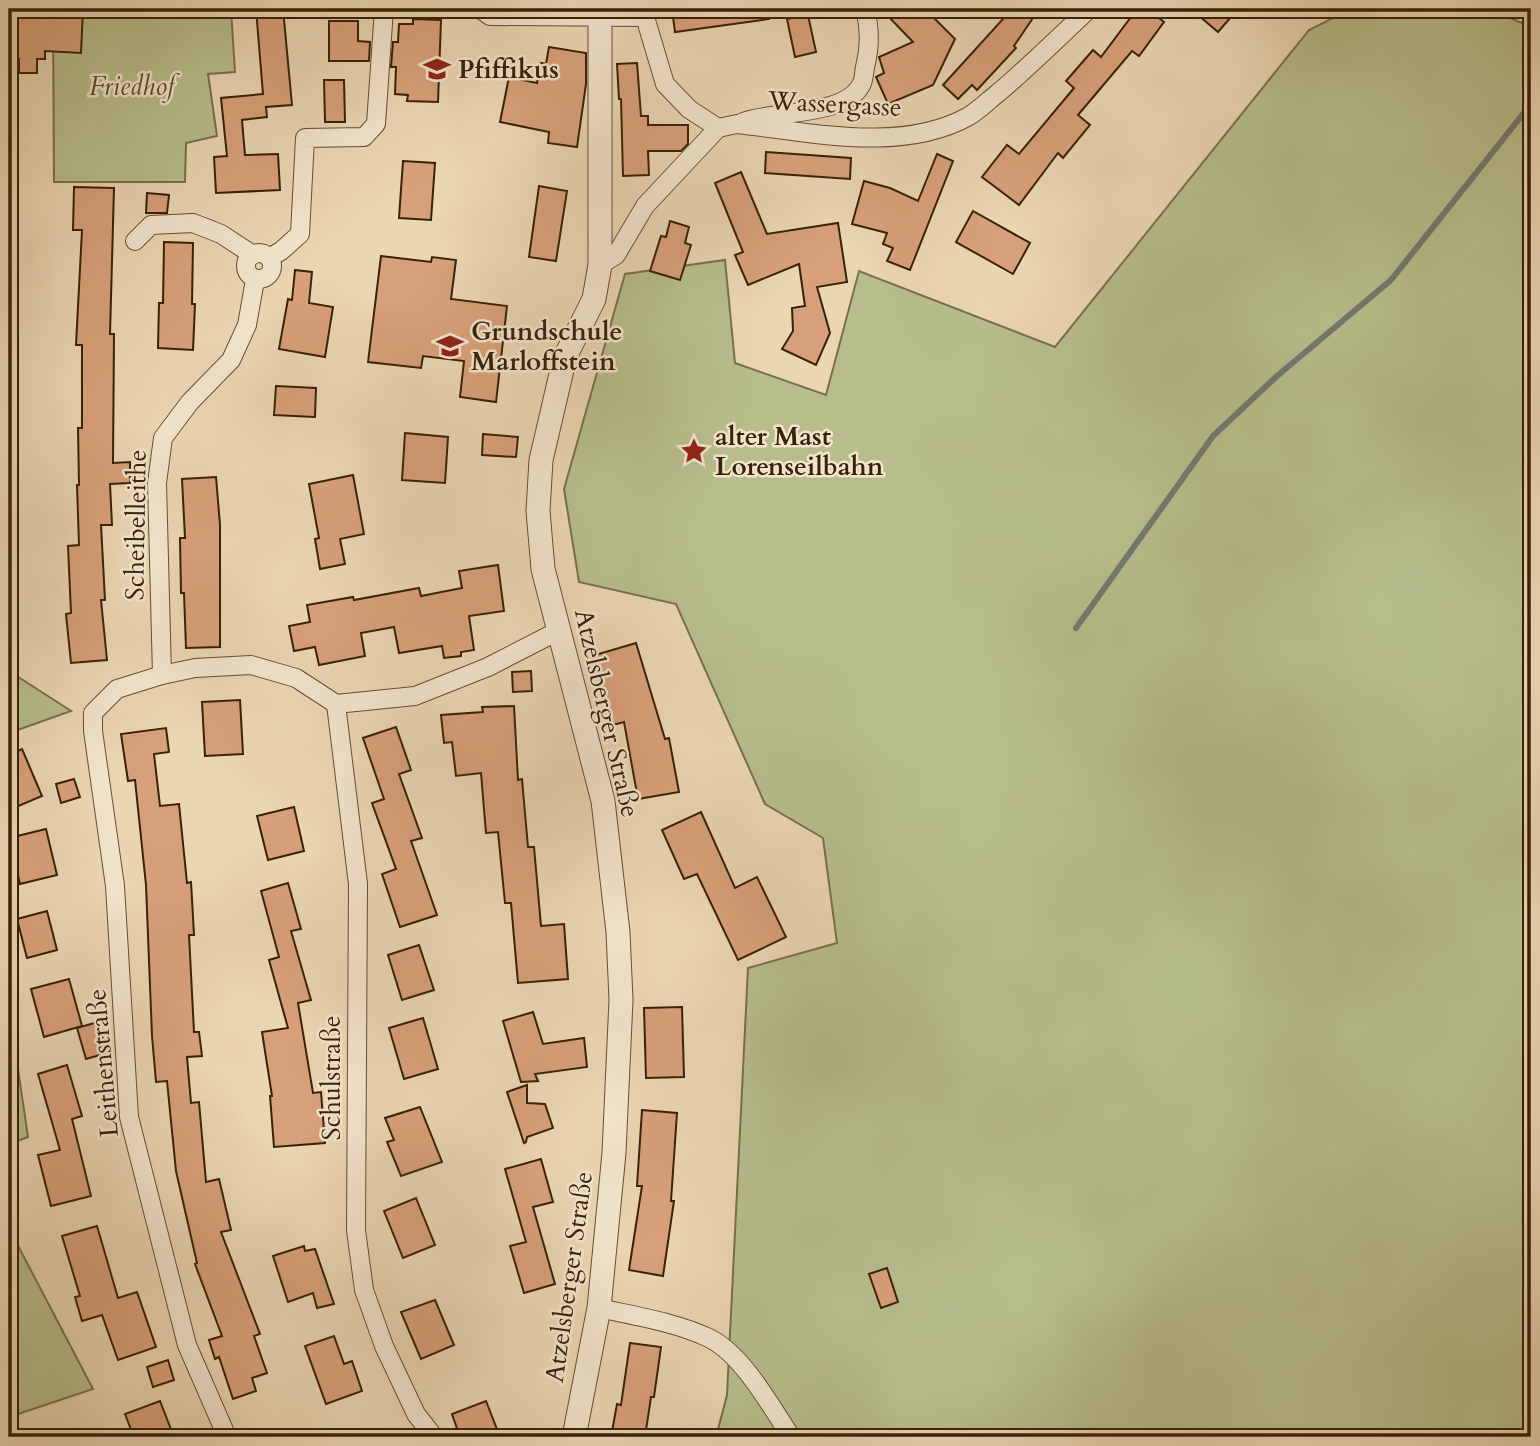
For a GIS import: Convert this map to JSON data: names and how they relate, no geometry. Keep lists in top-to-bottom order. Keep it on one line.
{"streets":{"street":["Wassergasse","Scheibelleithe","Atzelsberger Straße","Leithenstraße","Schulstraße"]},"crossings":[["Scheibelleithe","Leithenstraße"]],"parks":["Friedhof"],"places":{"school or university":["Pfiffikus","Grundschule Marloffstein"],"place":["alter Mast Lorenseilbahn"]}}
